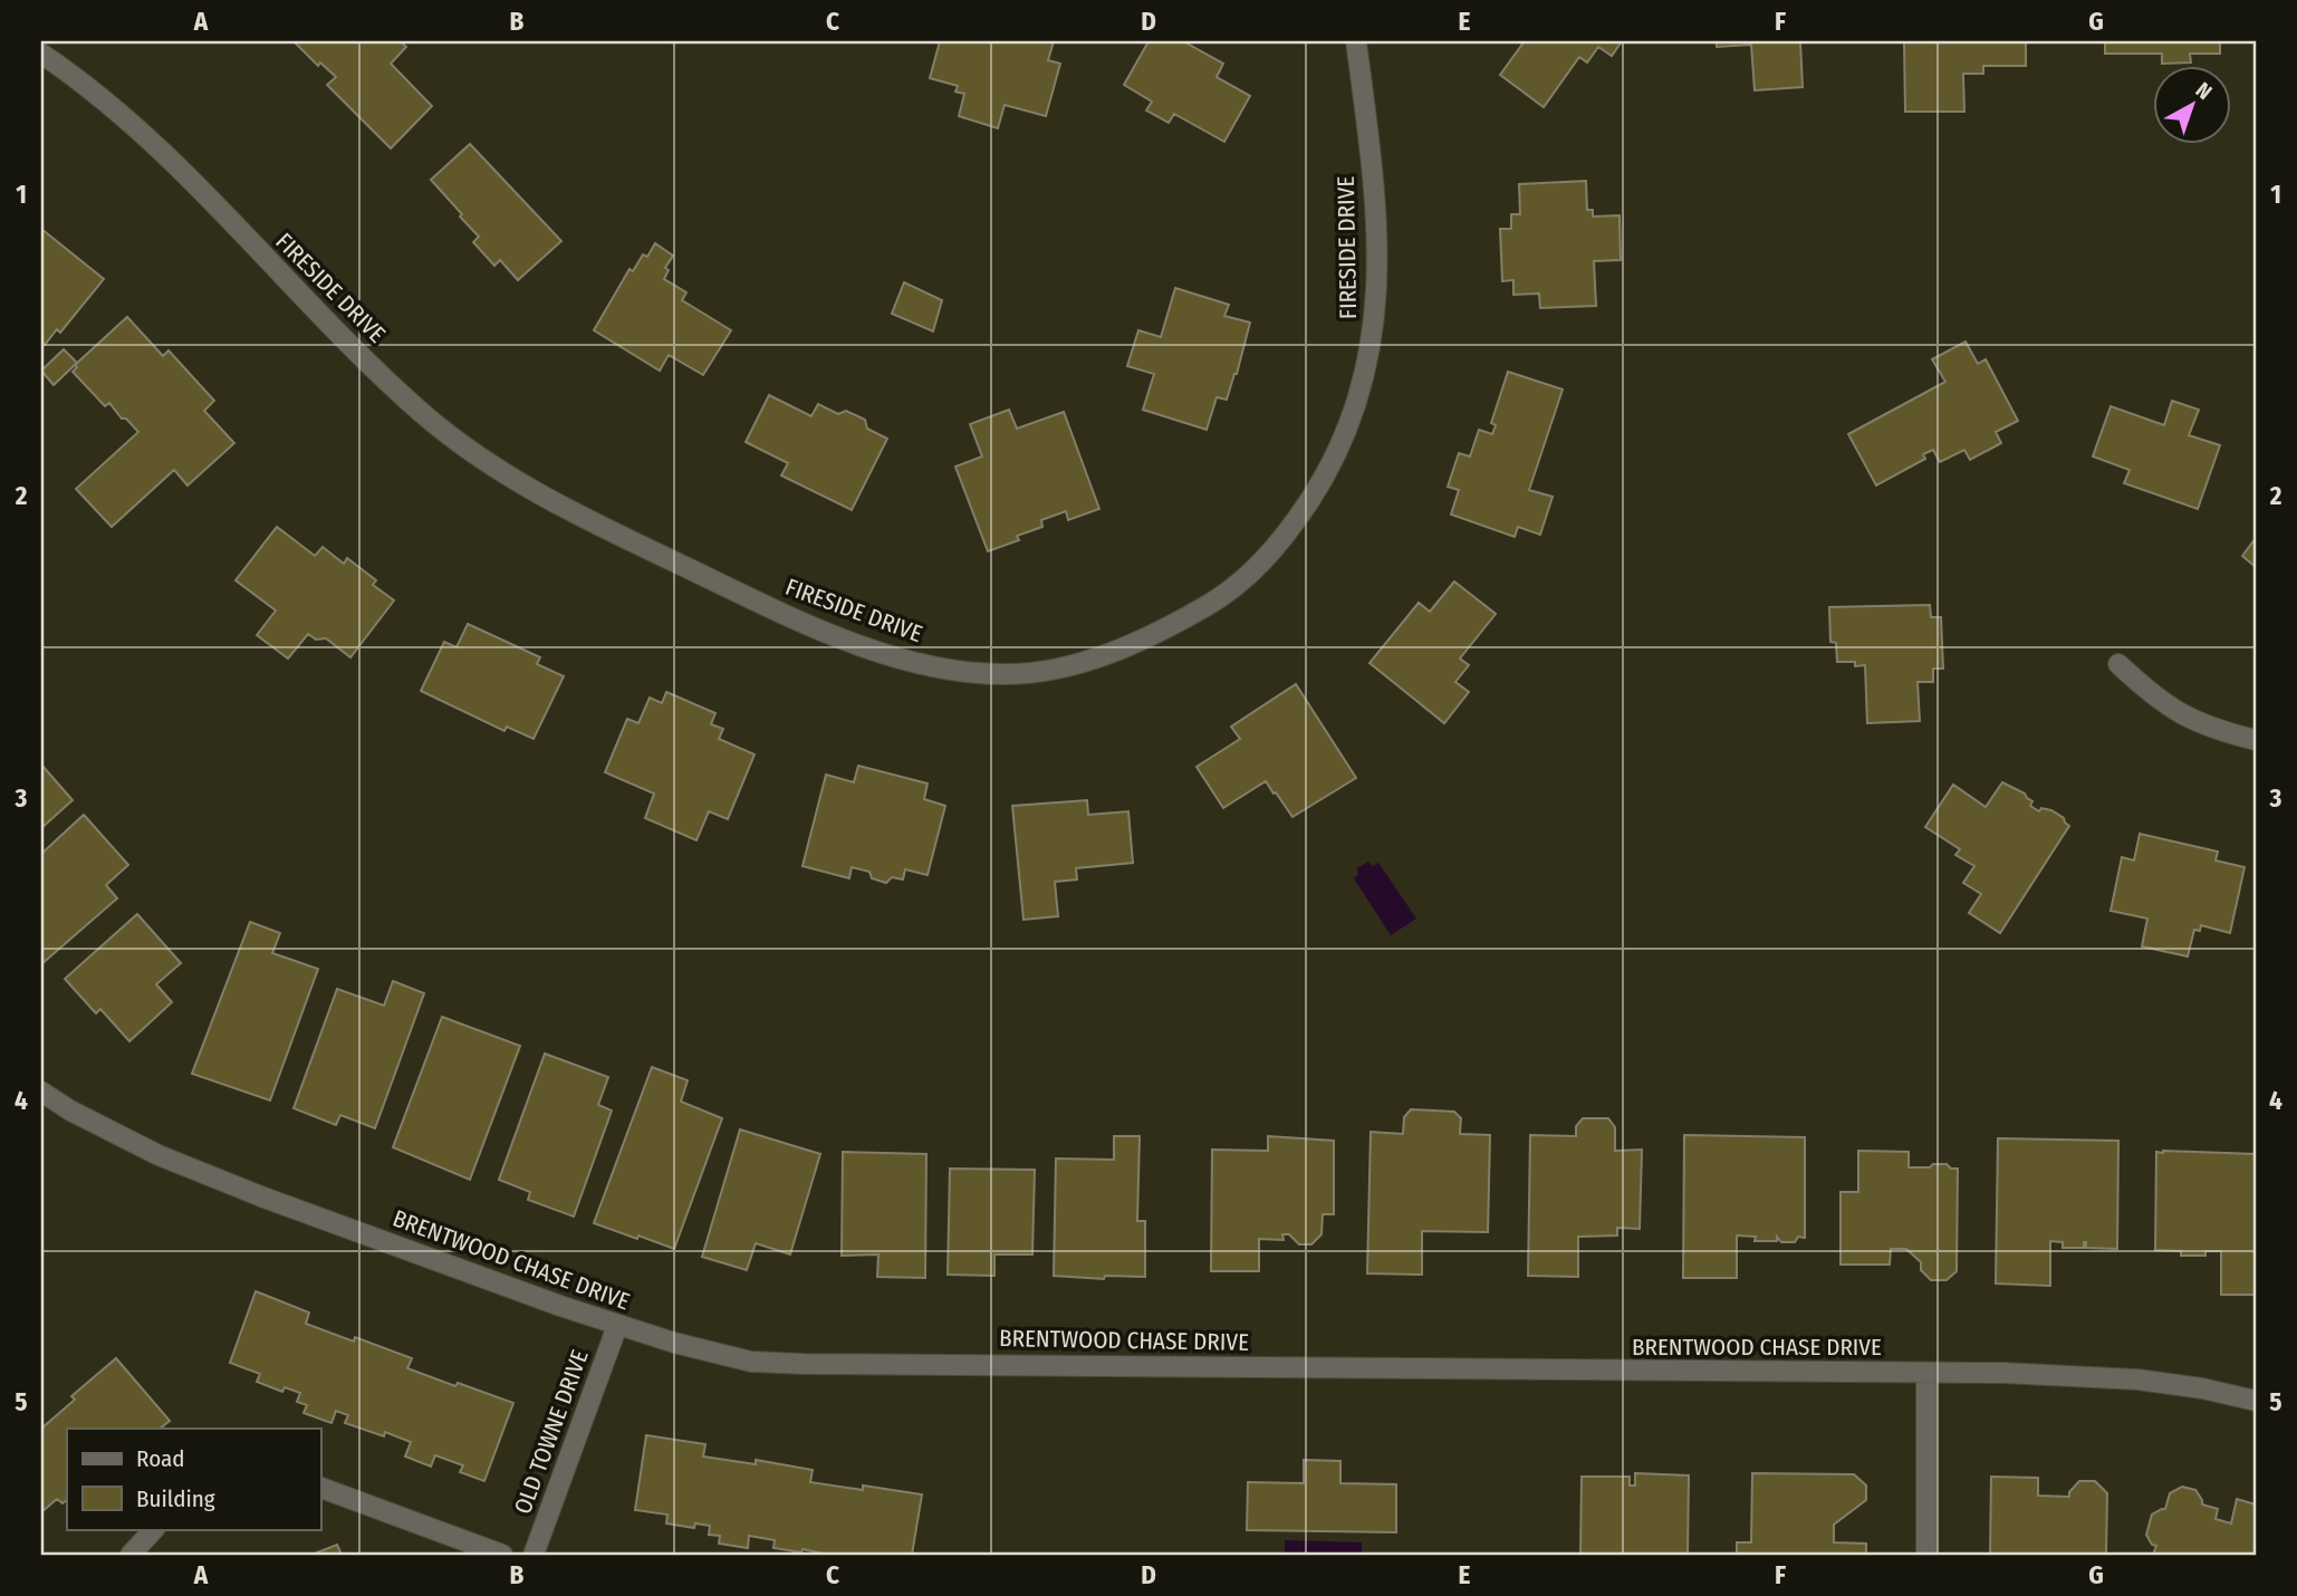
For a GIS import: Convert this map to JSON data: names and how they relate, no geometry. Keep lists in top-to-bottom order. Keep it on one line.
{"streets":{"street":["FIRESIDE DRIVE","BRENTWOOD CHASE DRIVE","OLD TOWNE DRIVE"]},"crossings":[["BRENTWOOD CHASE DRIVE","OLD TOWNE DRIVE"]],"legend":["Road","Building"],"north":"top right","grid":{"columns":["A","B","C","D","E","F","G"],"rows":["1","2","3","4","5"]}}
